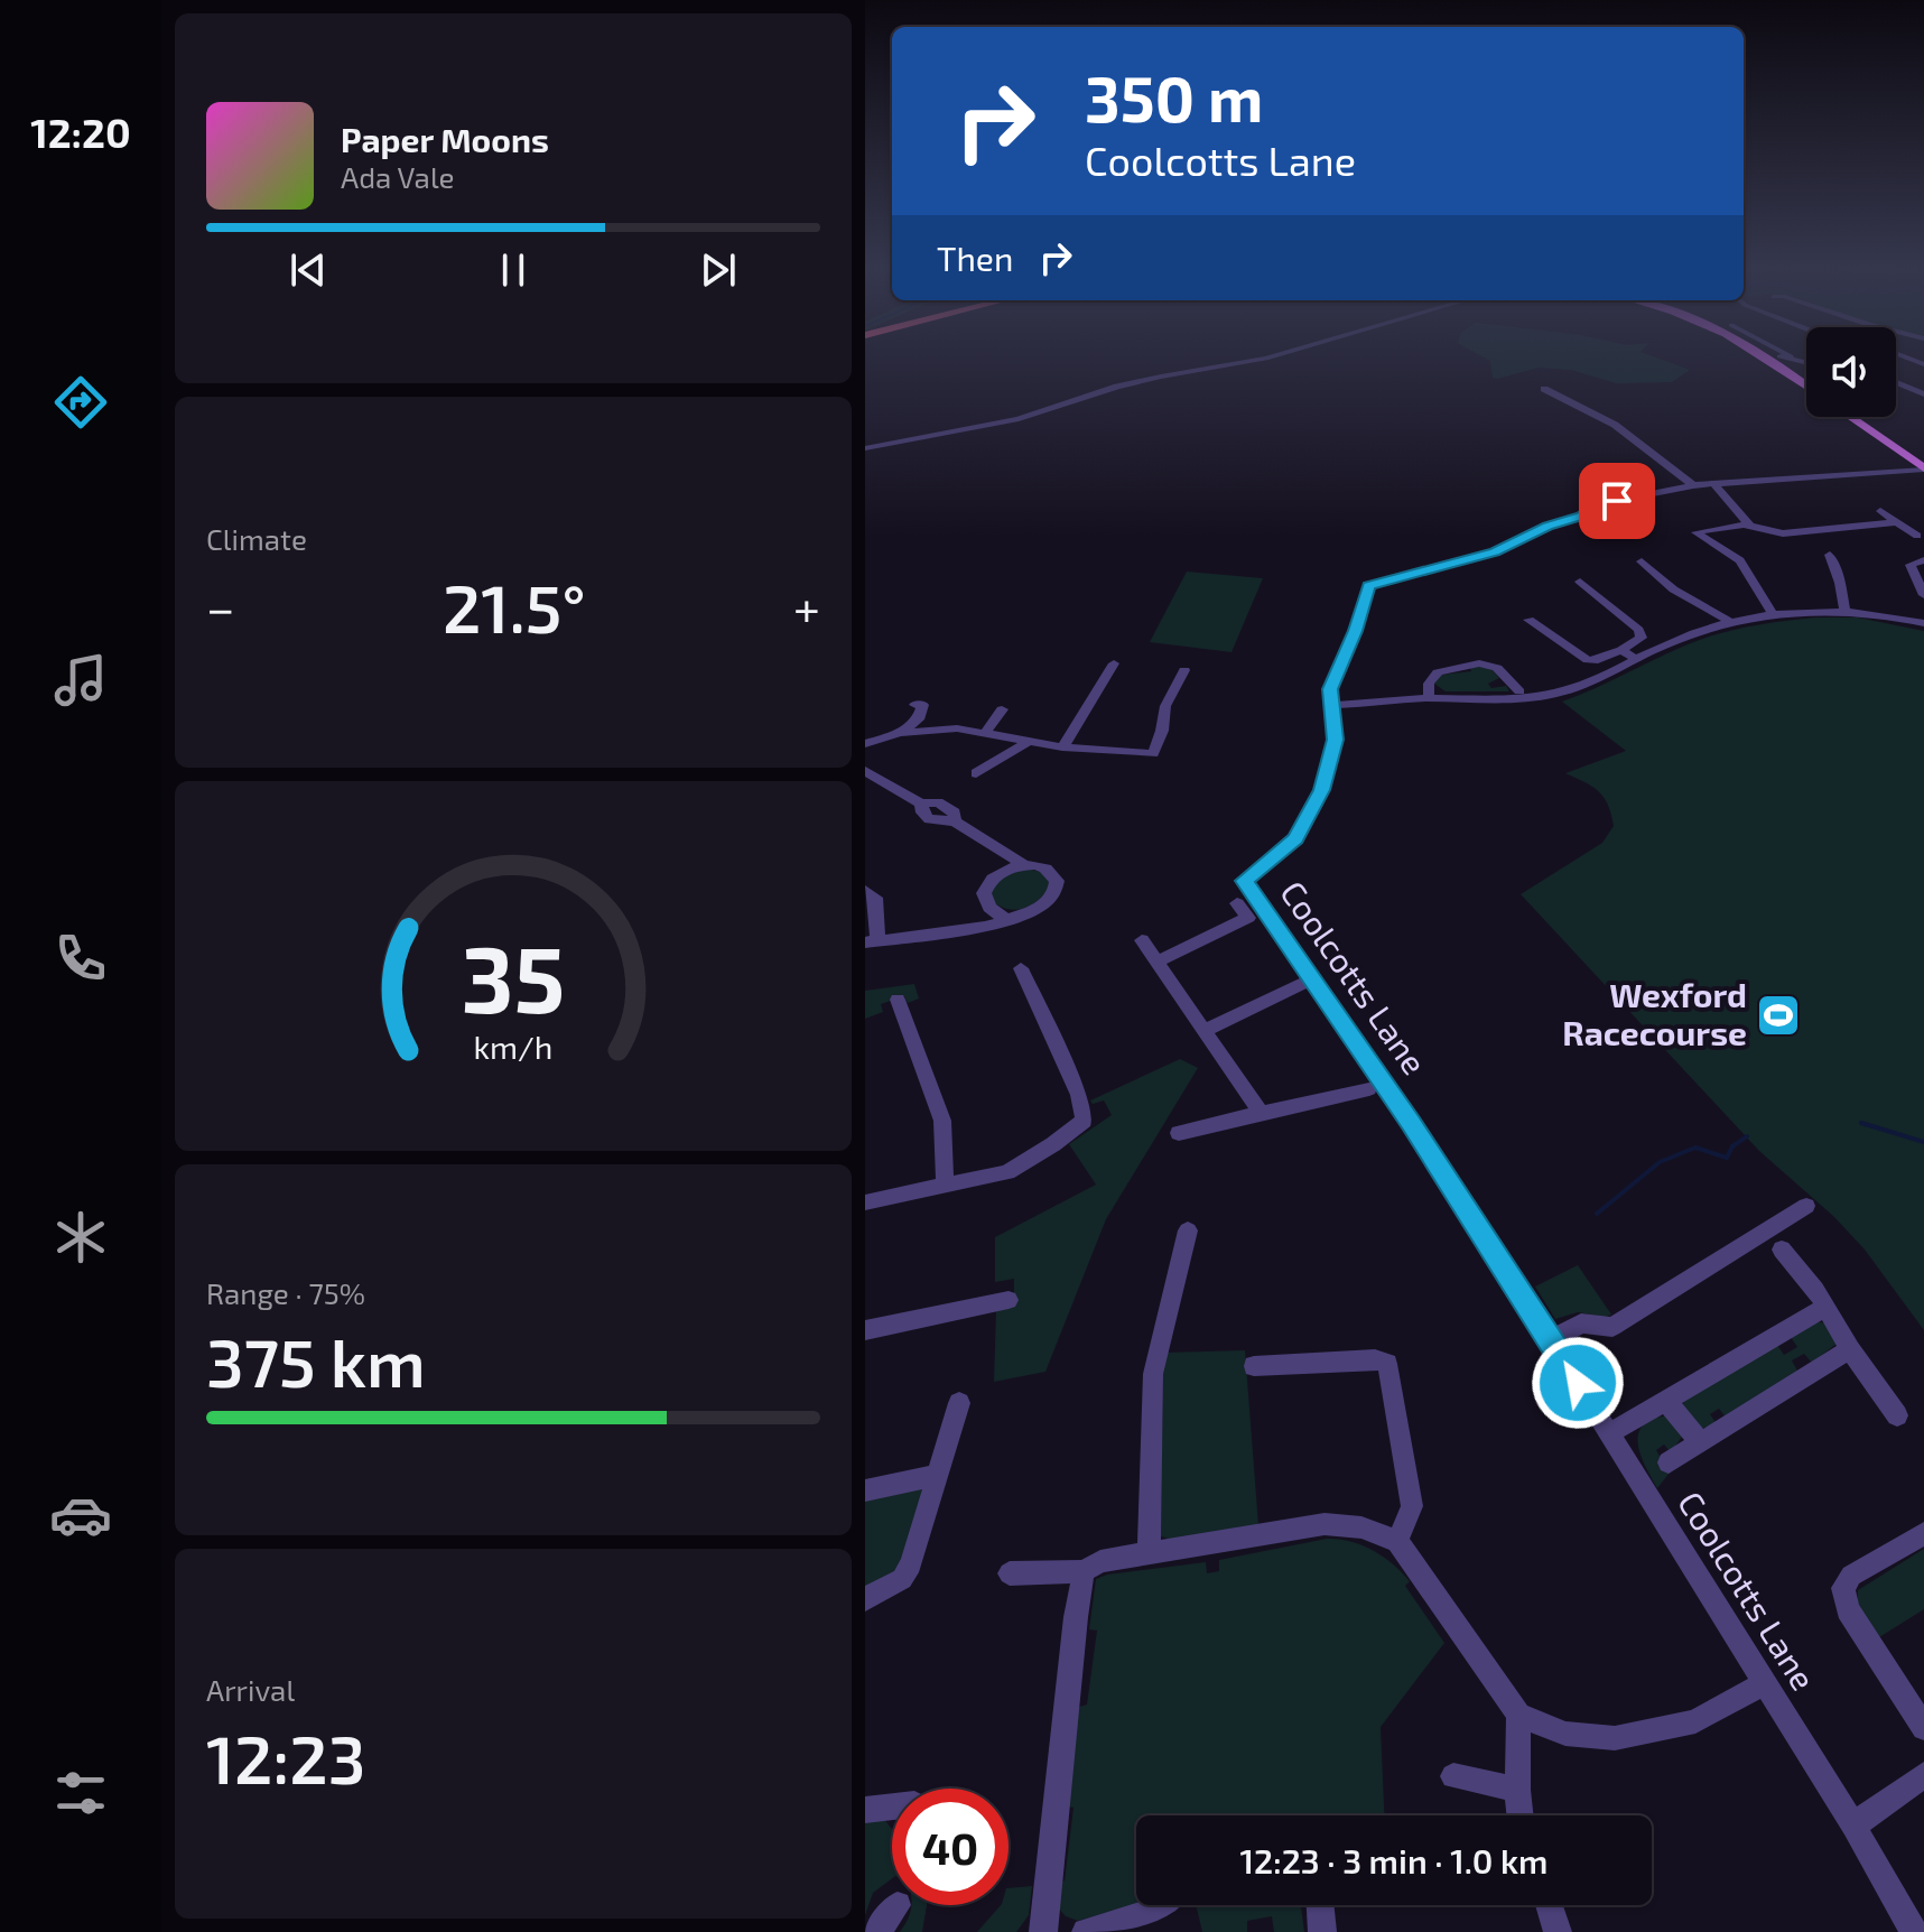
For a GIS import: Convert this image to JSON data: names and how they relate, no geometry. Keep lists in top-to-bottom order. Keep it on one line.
{"streets":{"street":["Coolcotts Lane"]},"places":{"sports":["Wexford Racecourse"]},"page":{"tabs":"12:20","turn":["350 m","Coolcotts Lane"],"song":["Paper Moons","Ada Vale"],"then":"Then","tile":["Climate",["Range · 75%","375 km"],["Arrival","12:23"]],"heat":["−","21.5°","+"],"limit":"40","trip":"12:23 · 3 min · 1.0 km","gauge":["35","km/h"]}}
